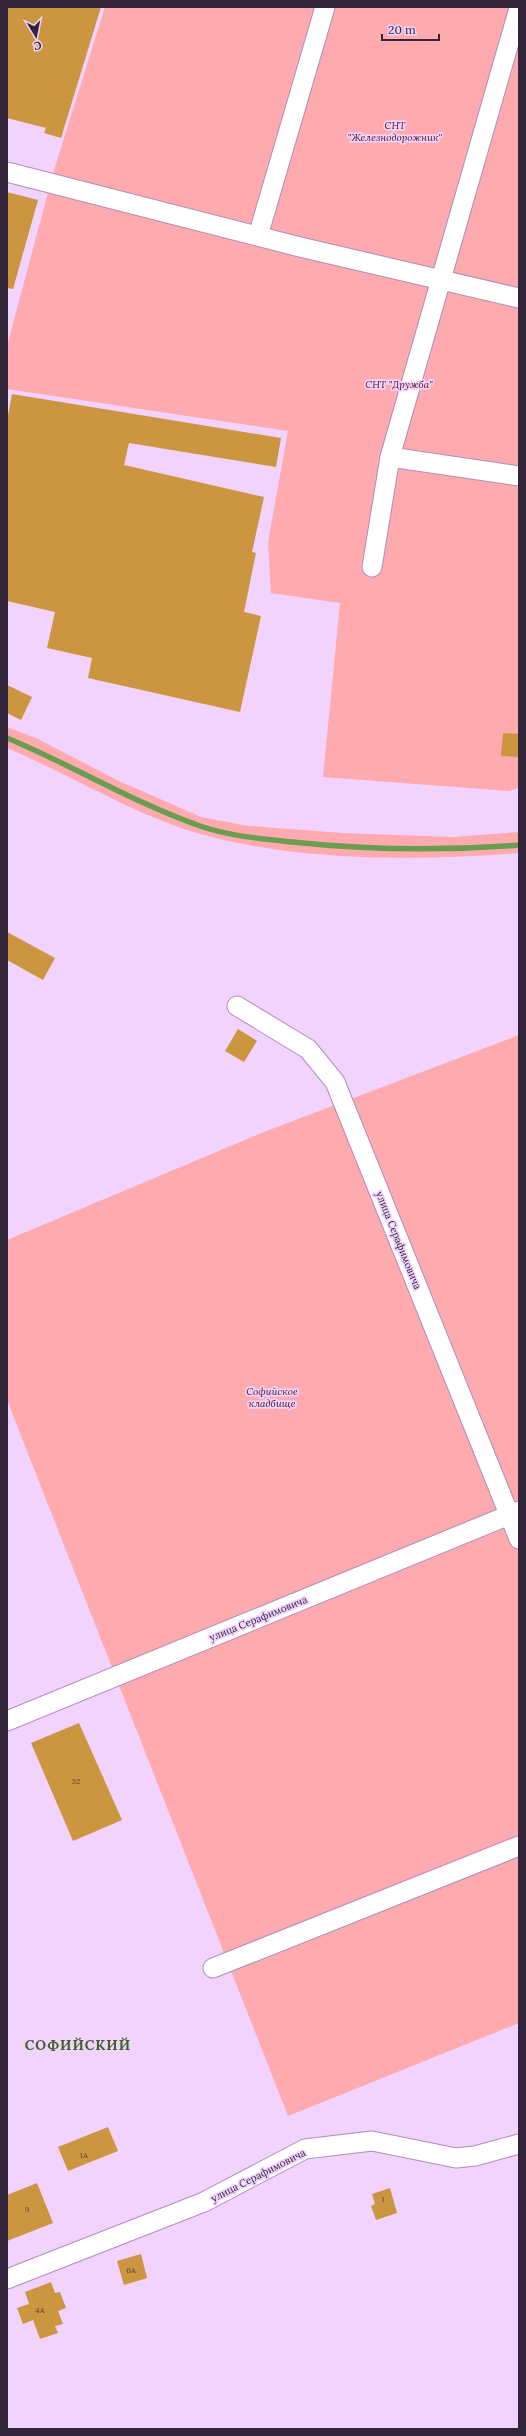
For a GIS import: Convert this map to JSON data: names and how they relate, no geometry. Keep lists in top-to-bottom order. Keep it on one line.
{"streets":{"street":["улица Серафимовича"]},"districts":["СОФИЙСКИЙ"],"parks":["СНТ \"Железнодорожник\"","СНТ \"Дружба\"","Софийское кладбище"],"house_numbers":["32","1А","1","9","6А","4А"],"scale_bar":"20 m","north":"bottom"}
